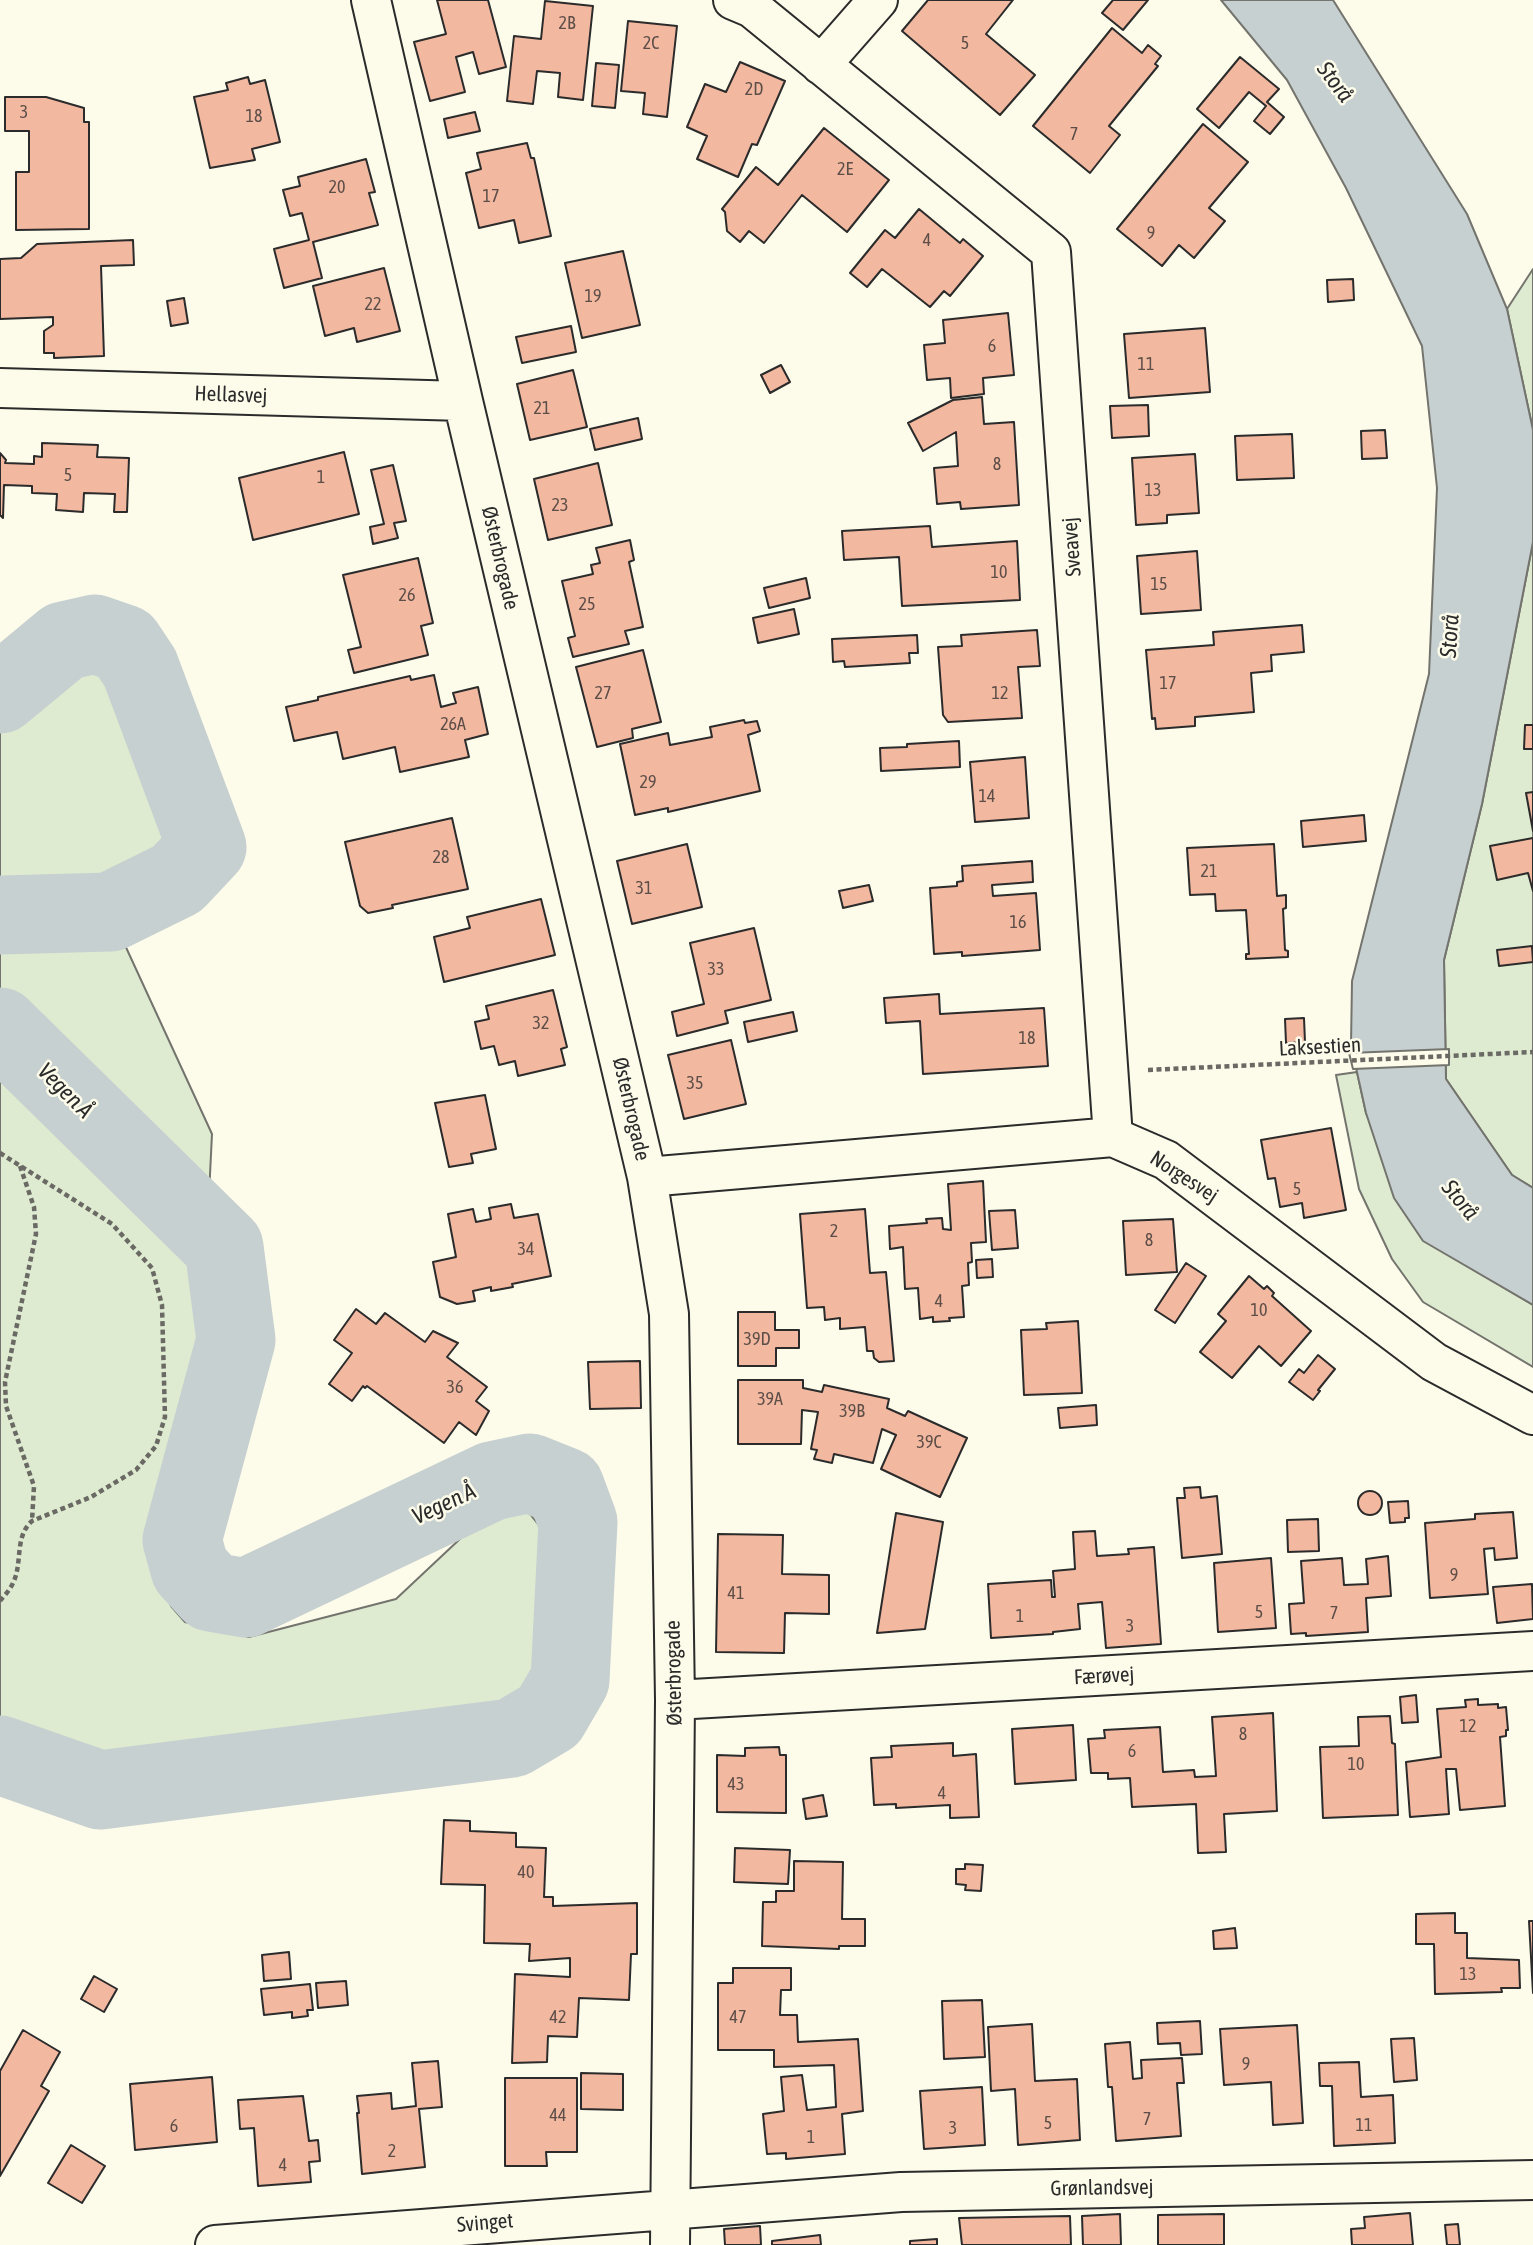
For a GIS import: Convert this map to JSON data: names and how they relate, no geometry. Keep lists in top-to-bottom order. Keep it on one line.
{"streets":{"street":["Hellasvej","Sveavej","Østerbrogade","Norgesvej","Færøvej","Grønlandsvej","Svinget"],"path":["Laksestien"]},"crossings":[["Hellasvej","Østerbrogade"],["Sveavej","Laksestien"],["Sveavej","Norgesvej"],["Østerbrogade","Norgesvej"],["Østerbrogade","Færøvej"],["Østerbrogade","Grønlandsvej"],["Østerbrogade","Svinget"],["Grønlandsvej","Svinget"]],"water":["Storå","Vegen Å"],"house_numbers":["2B","2C","5","2D","3","18","7","2E","20","17","9","4","19","22","6","11","21","8","5","1","13","23","10","15","26","25","17","27","12","26A","29","14","28","21","31","16","33","32","18","35","5","2","8","34","4","10","39D","36","39A","39B","39C","9","41","5","7","1","3","12","8","6","10","43","4","40","13","42","47","9","44","7","5","11","6","3","1","2","4"]}
